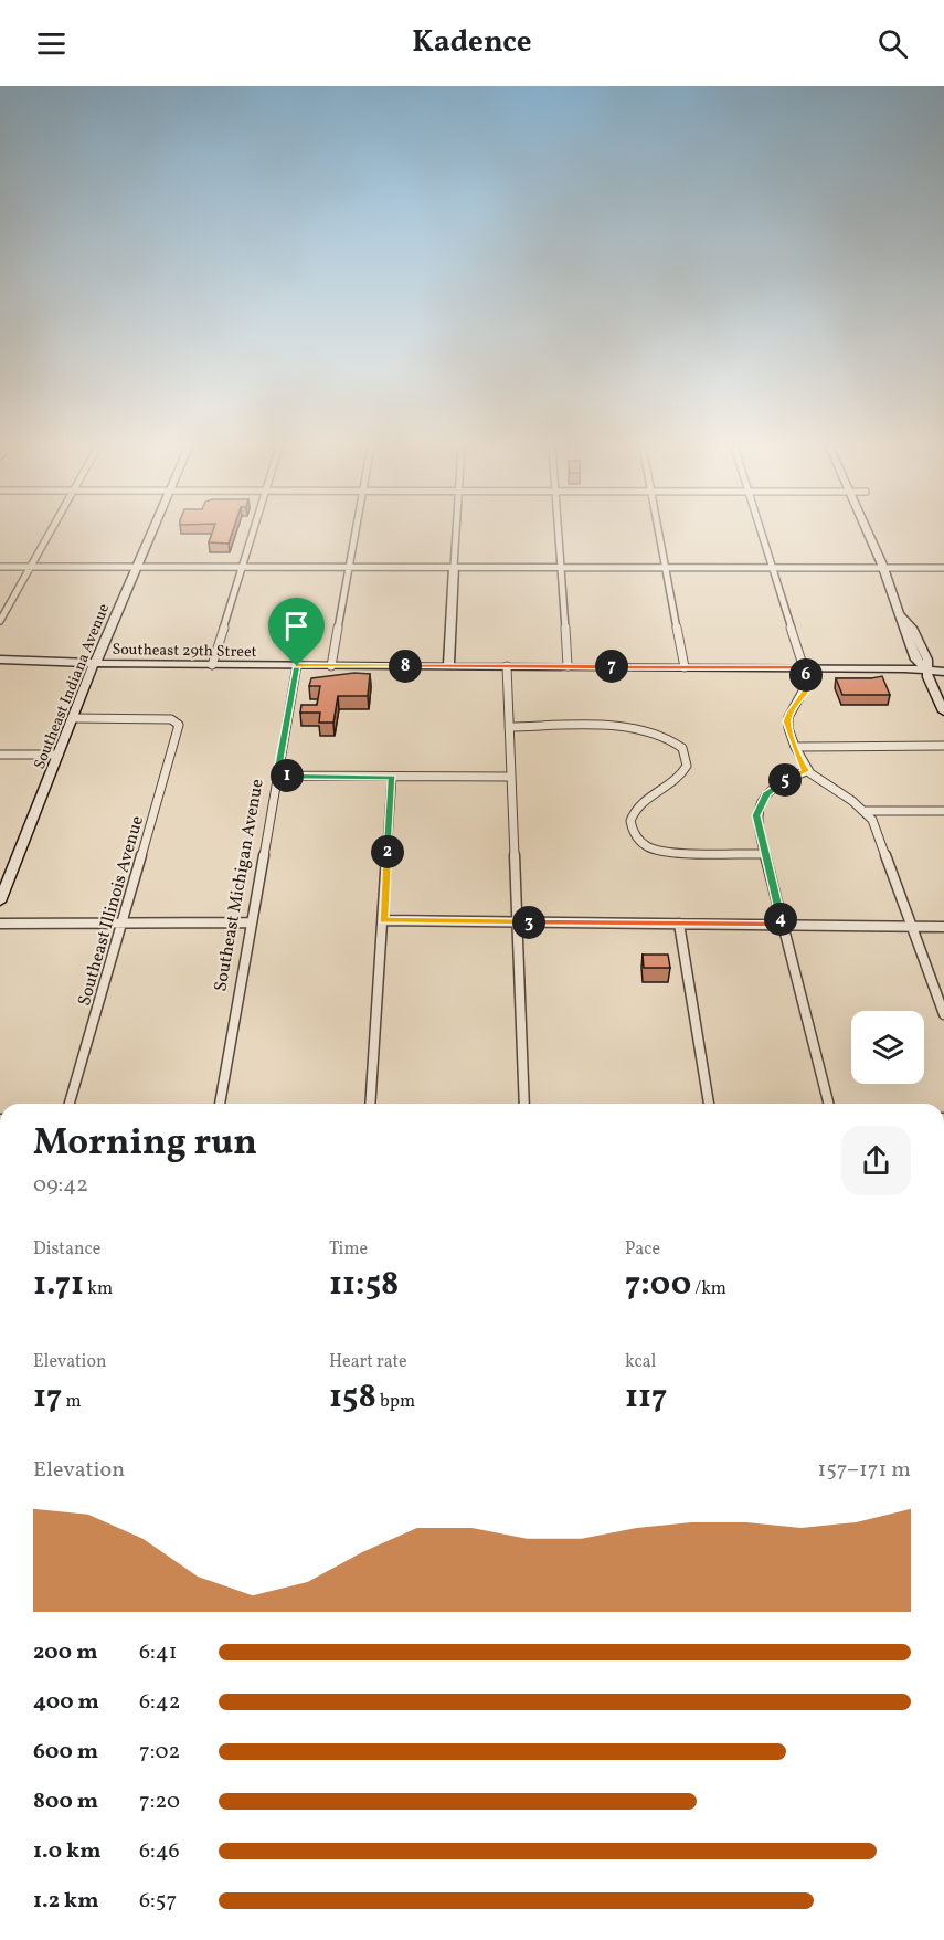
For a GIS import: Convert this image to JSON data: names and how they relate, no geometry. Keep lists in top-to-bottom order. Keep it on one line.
{"streets":{"main road":["Southeast 29th Street","Southeast Indiana Avenue"],"street":["Southeast Michigan Avenue","Southeast Illinois Avenue"]},"crossings":[["Southeast 29th Street","Southeast Indiana Avenue"],["Southeast 29th Street","Southeast Michigan Avenue"],["Southeast Indiana Avenue","Southeast Illinois Avenue"]],"page":{"header":"Kadence","pins":["7","8","6","1","5","2","4","3"],"heading":["Morning run","09:42"],"stats":[["Distance","1.71 km"],["Time","11:58"],["Pace","7:00 /km"],["Elevation","17 m"],["Heart rate","158 bpm"],["kcal","117"]],"chart":["Elevation","157–171 m"],"list":[{"name":"200 m","note":"6:41"},{"name":"400 m","note":"6:42"},{"name":"600 m","note":"7:02"},{"name":"800 m","note":"7:20"},{"name":"1.0 km","note":"6:46"},{"name":"1.2 km","note":"6:57"}]}}
